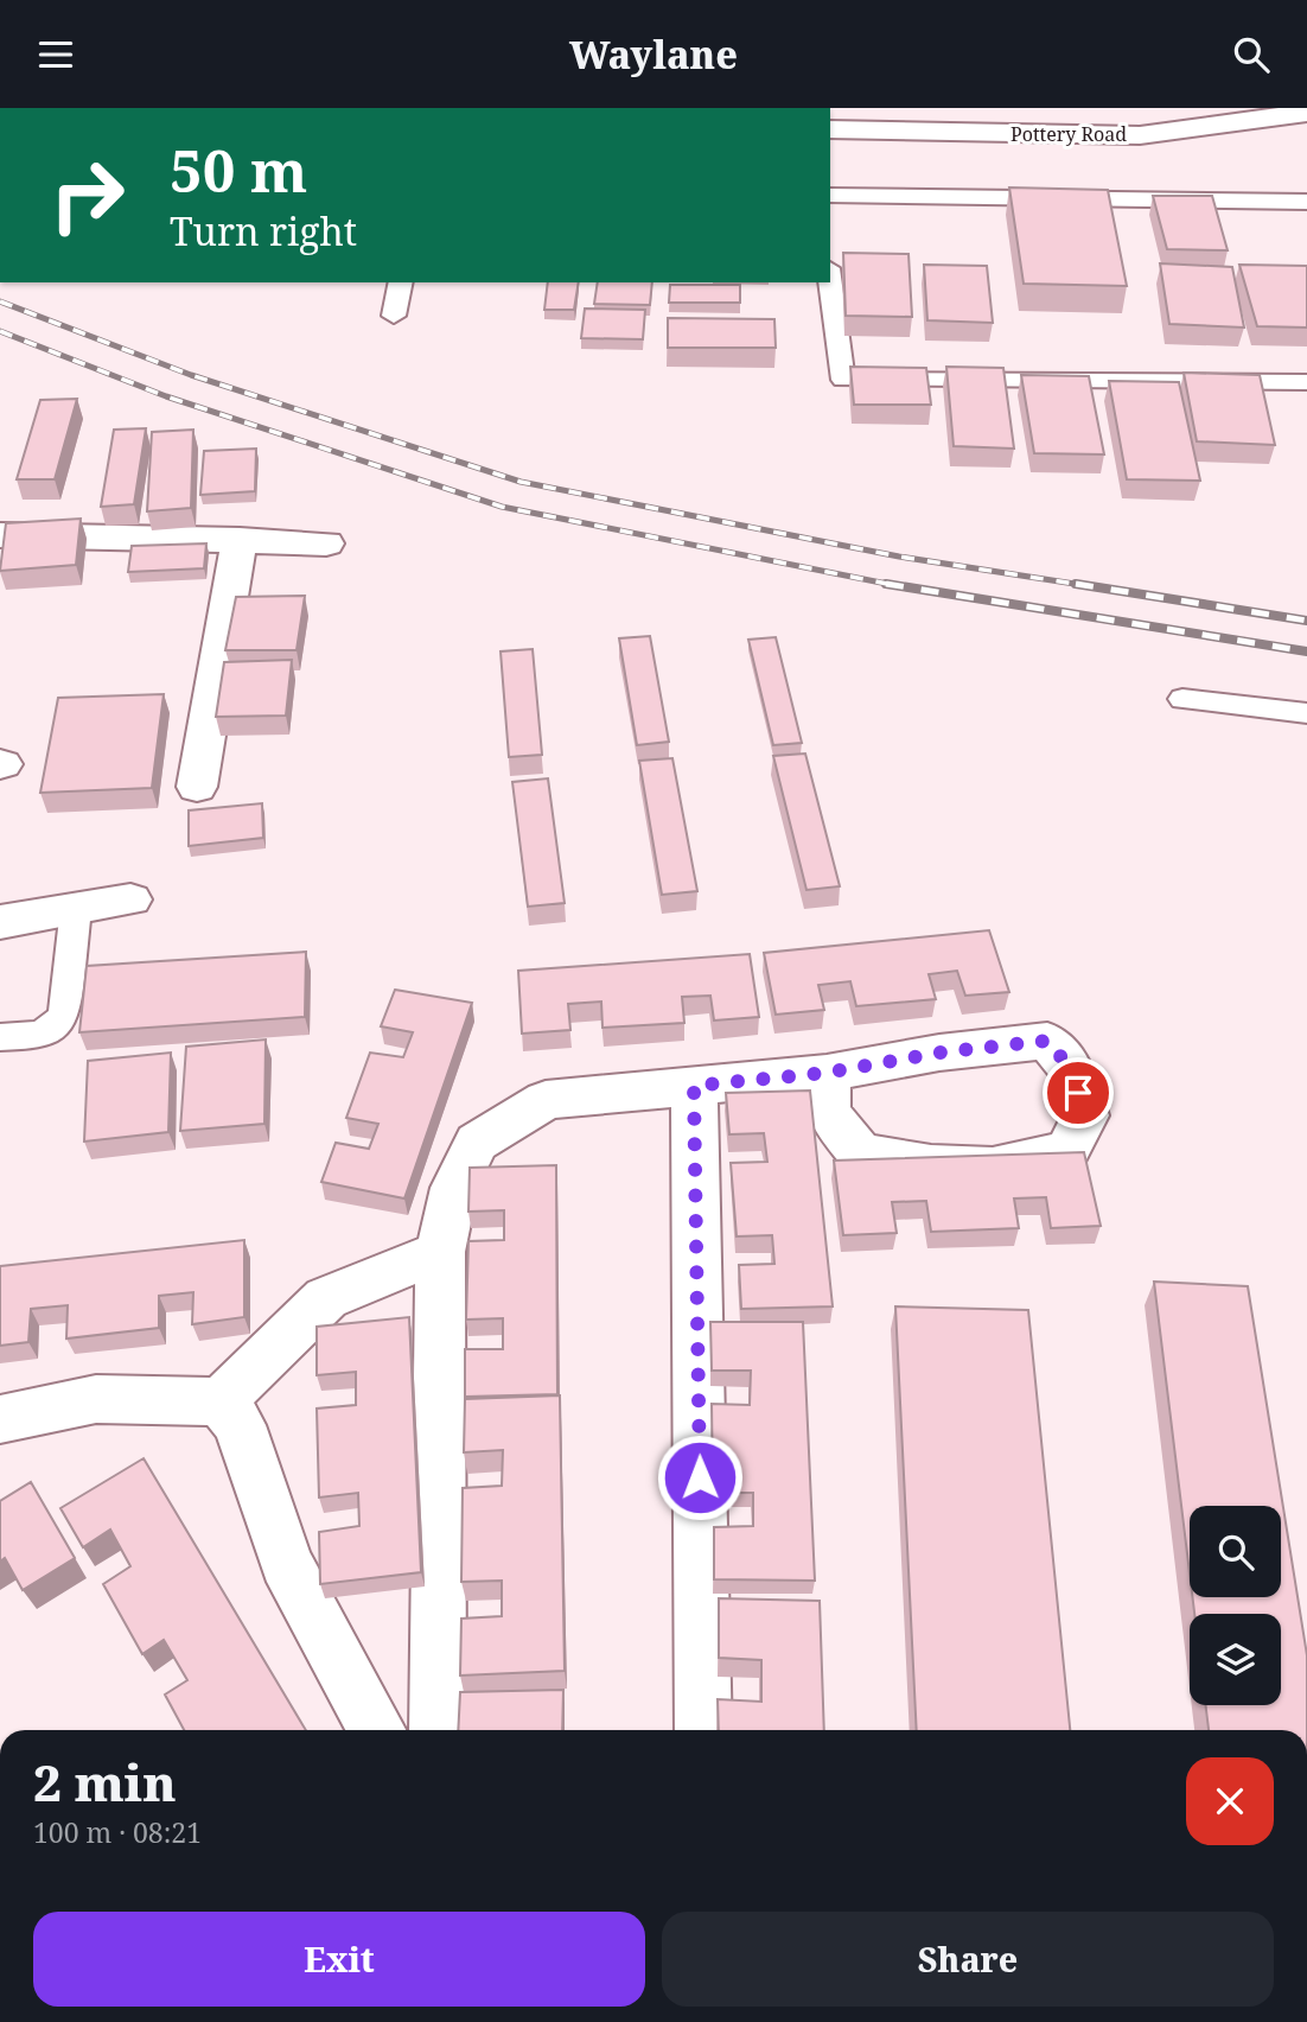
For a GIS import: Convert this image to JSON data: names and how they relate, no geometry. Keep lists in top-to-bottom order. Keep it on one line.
{"streets":{"street":["Pottery Road"]},"page":{"header":"Waylane","turn":["50 m","Turn right"],"heading":["2 min","100 m · 08:21"],"buttons":["Exit","Share"]}}
